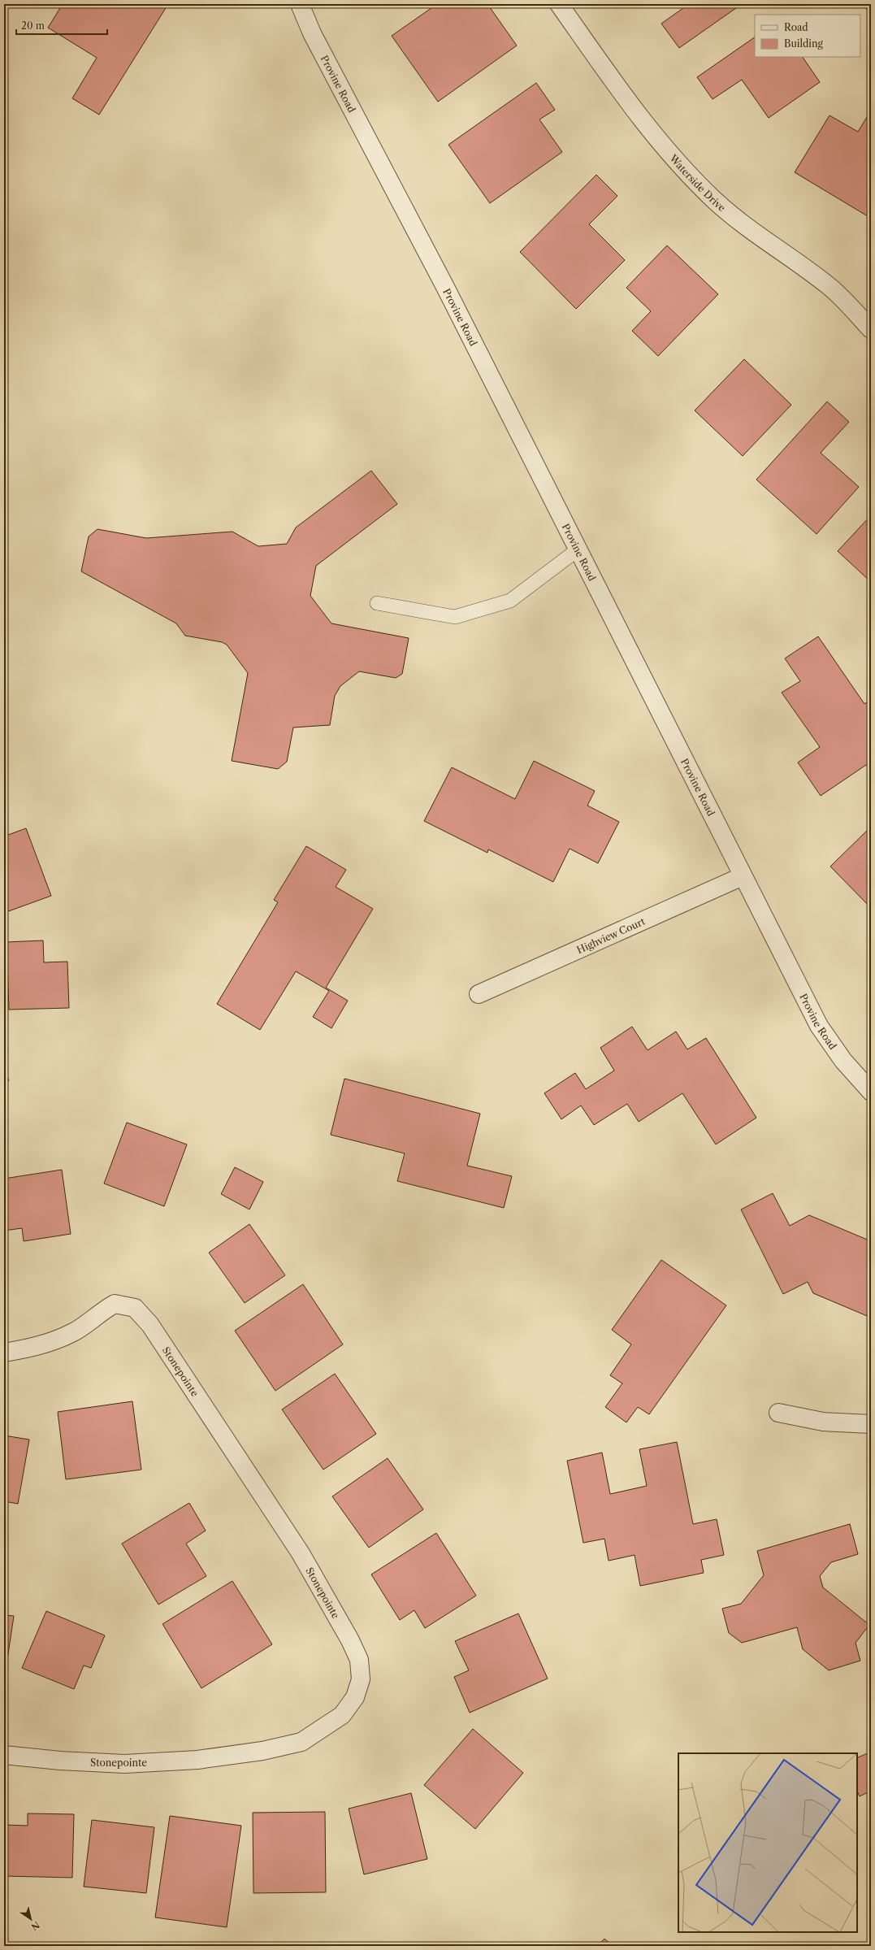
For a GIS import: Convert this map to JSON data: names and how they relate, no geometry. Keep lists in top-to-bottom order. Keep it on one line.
{"streets":{"street":["Provine Road","Waterside Drive","Highview Court","Stonepointe"]},"crossings":[["Provine Road","Highview Court"]],"legend":["Road","Building"],"scale_bar":"20 m","north":"bottom right"}
